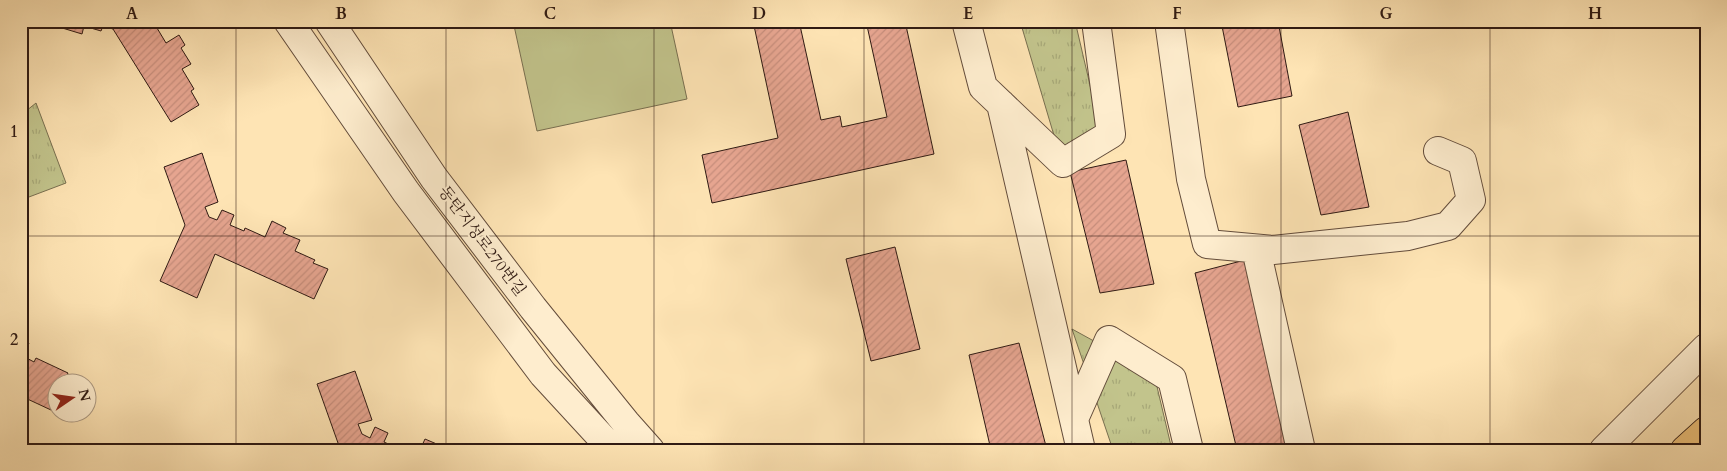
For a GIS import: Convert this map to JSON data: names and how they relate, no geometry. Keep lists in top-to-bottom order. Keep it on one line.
{"streets":{"street":["동탄지성로270번길"]},"north":"right","grid":{"columns":["A","B","C","D","E","F","G","H"],"rows":["1","2"]}}
